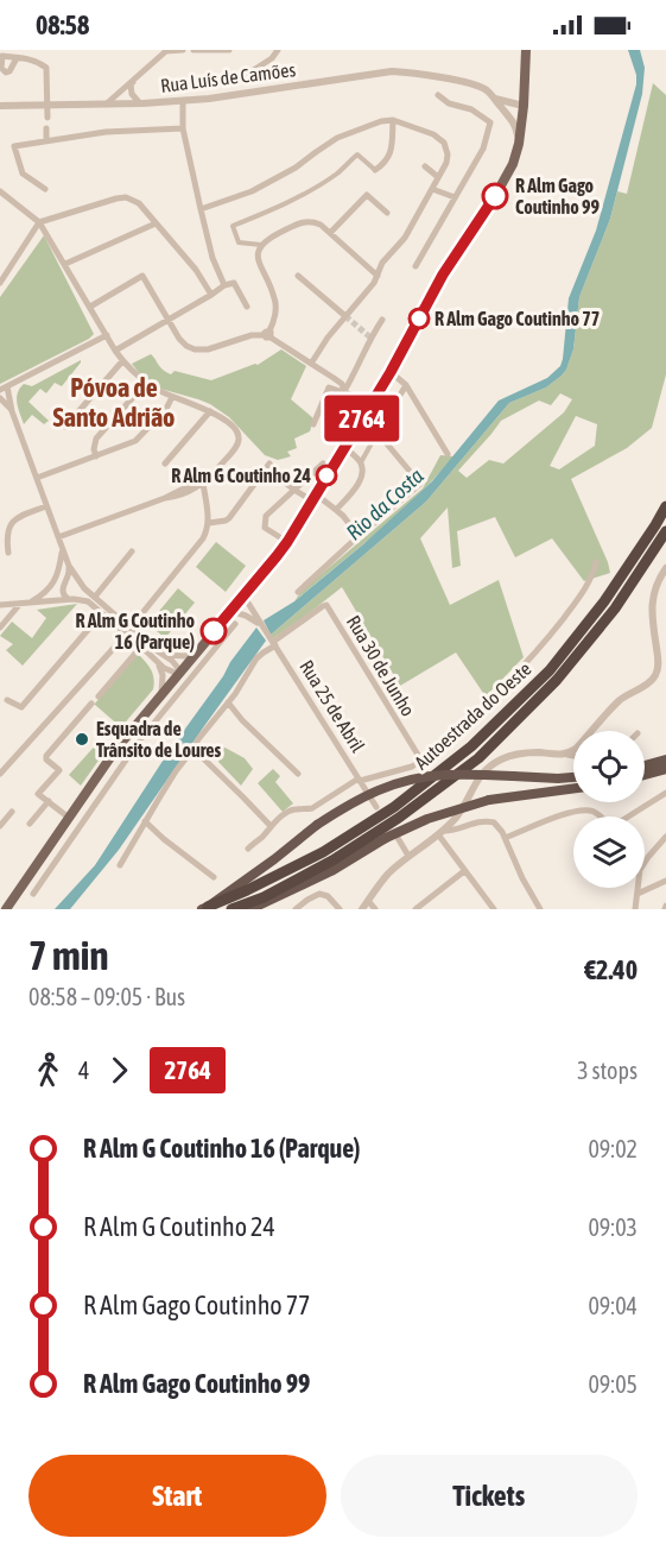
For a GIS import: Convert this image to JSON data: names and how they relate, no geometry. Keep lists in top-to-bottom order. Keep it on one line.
{"streets":{"highway":["Autoestrada do Oeste"],"street":["Rua Luís de Camões","Rua 30 de Junho","Rua 25 de Abril"]},"crossings":[["Rua 30 de Junho","Rua 25 de Abril"]],"districts":["Póvoa de Santo Adrião"],"water":["Rio da Costa"],"places":["R Alm Gago Coutinho 99","R Alm Gago Coutinho 77","R Alm G Coutinho 24","R Alm G Coutinho 16 (Parque)","Esquadra de Trânsito de Loures"],"lines":["bus line 2764"],"page":{"status":"08:58","on_map":"2764","heading":["7 min","08:58 – 09:05 · Bus","€2.40"],"legs":["4","2764","3 stops"],"list":[{"name":"R Alm G Coutinho 16 (Parque)","value":"09:02"},{"name":"R Alm G Coutinho 24","value":"09:03"},{"name":"R Alm Gago Coutinho 77","value":"09:04"},{"name":"R Alm Gago Coutinho 99","value":"09:05"}],"buttons":["Start","Tickets"]}}
